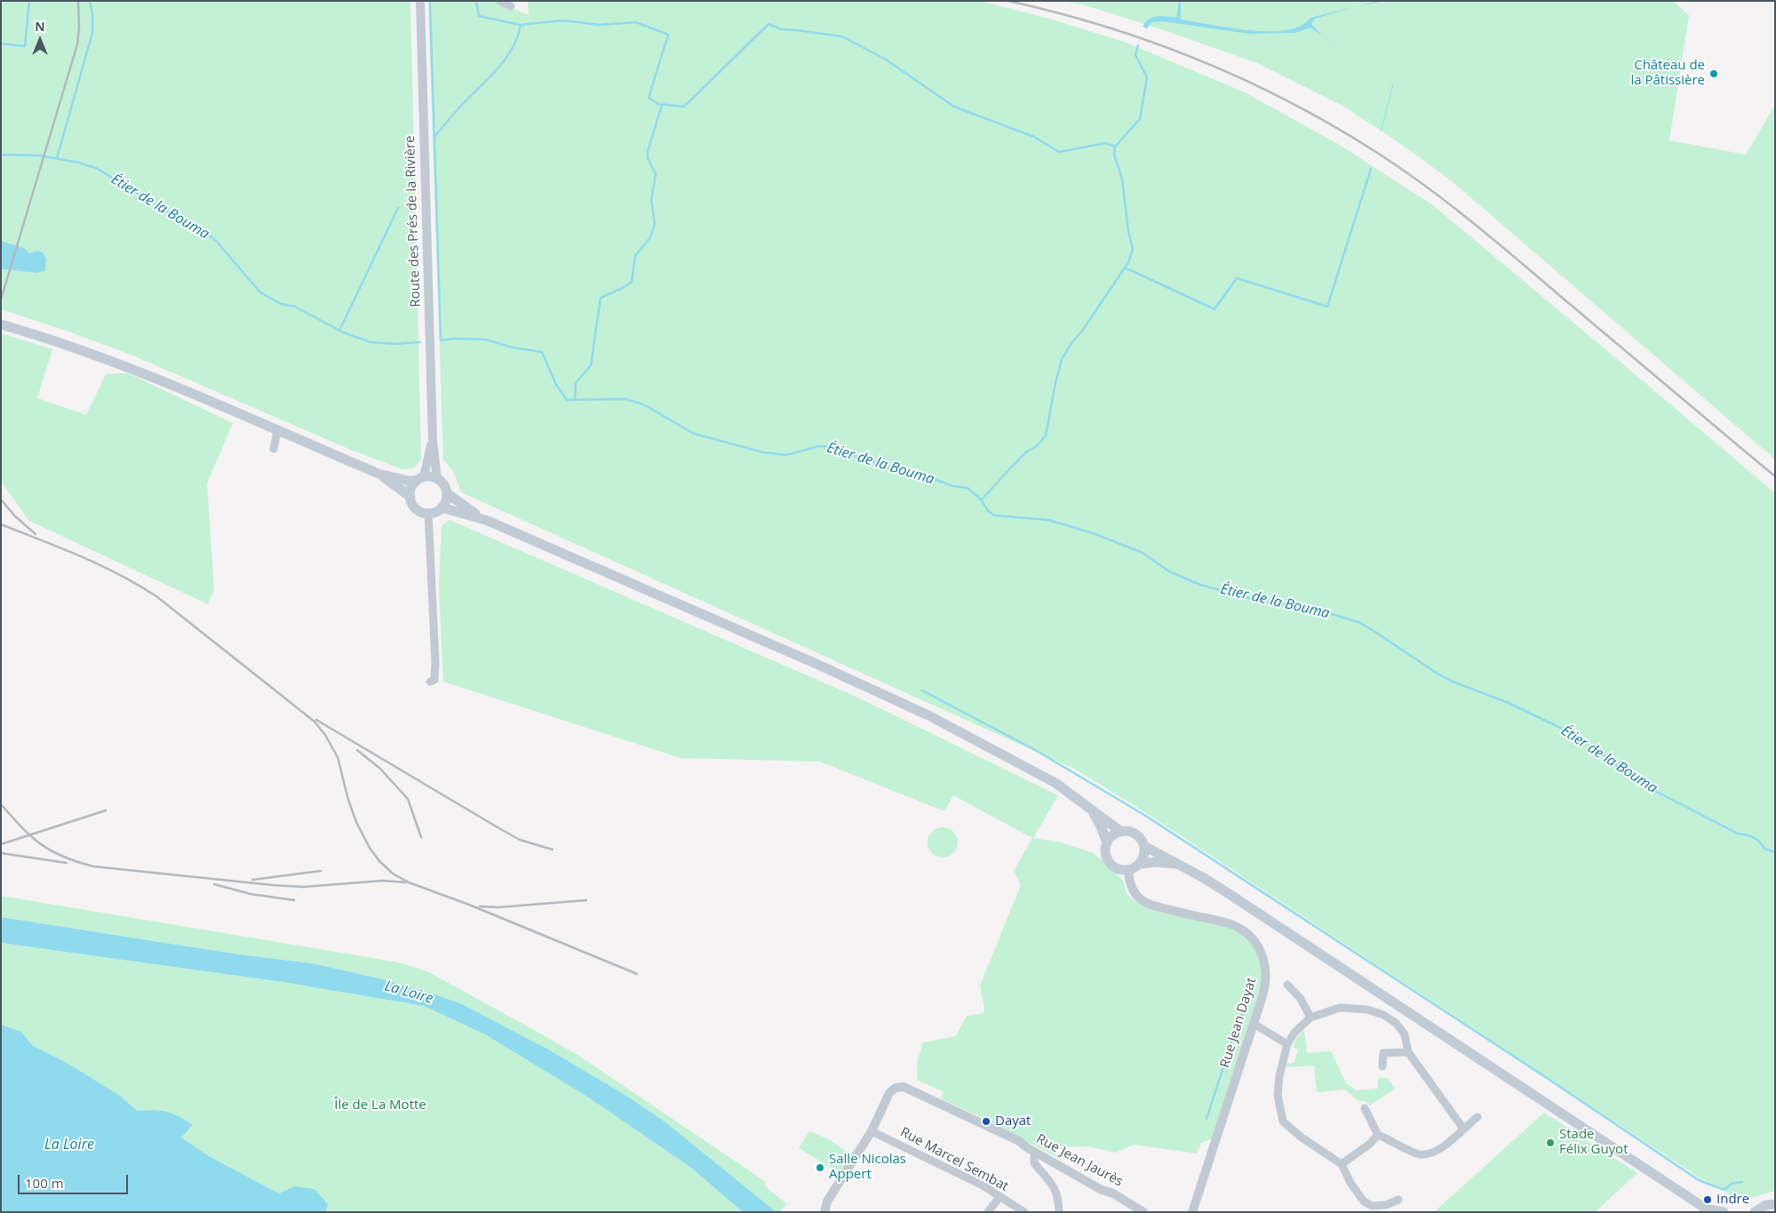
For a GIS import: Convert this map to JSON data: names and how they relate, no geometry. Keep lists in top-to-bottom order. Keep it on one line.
{"streets":{"street":["Route des Prés de la Rivière","Rue Jean Dayat","Rue Marcel Sembat","Rue Jean Jaurès"]},"crossings":[["Rue Marcel Sembat","Rue Jean Jaurès"]],"water":["Étier de la Bouma","La Loire"],"parks":["Île de La Motte"],"places":["Château de la Pâtissière","Dayat","Stade Félix Guyot","Salle Nicolas Appert","Indre"],"scale_bar":"100 m","north":"top"}
